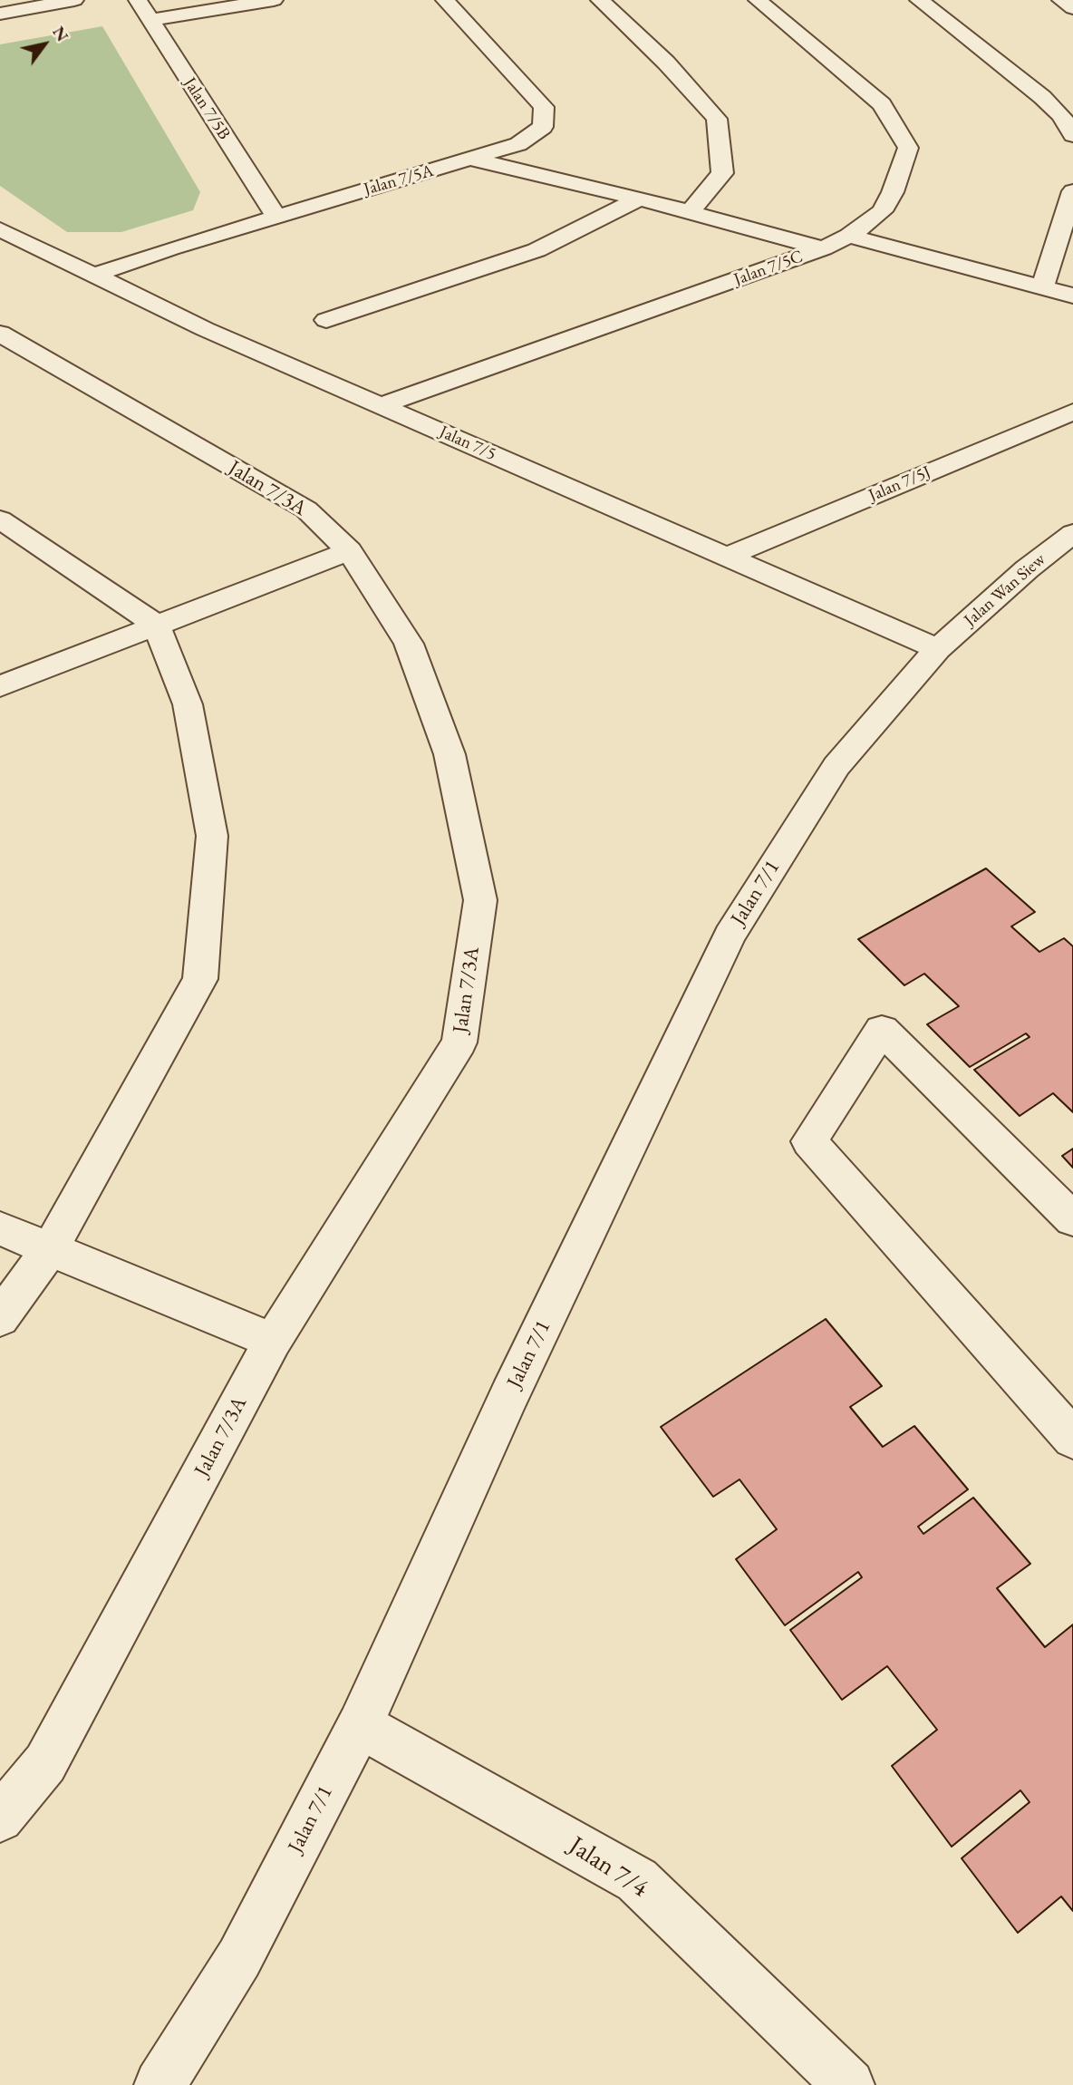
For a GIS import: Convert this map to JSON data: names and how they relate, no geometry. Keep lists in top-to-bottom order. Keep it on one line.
{"streets":{"street":["Jalan 7/5B","Jalan 7/5A","Jalan 7/5C","Jalan 7/5","Jalan 7/5J","Jalan 7/3A","Jalan Wan Siew","Jalan 7/1","Jalan 7/4"]},"crossings":[["Jalan 7/5B","Jalan 7/5A"],["Jalan 7/5A","Jalan 7/5"],["Jalan 7/5C","Jalan 7/5"],["Jalan 7/5","Jalan 7/5J"],["Jalan 7/5","Jalan Wan Siew"],["Jalan 7/5","Jalan 7/1"],["Jalan Wan Siew","Jalan 7/1"],["Jalan 7/1","Jalan 7/4"]],"north":"top right"}
